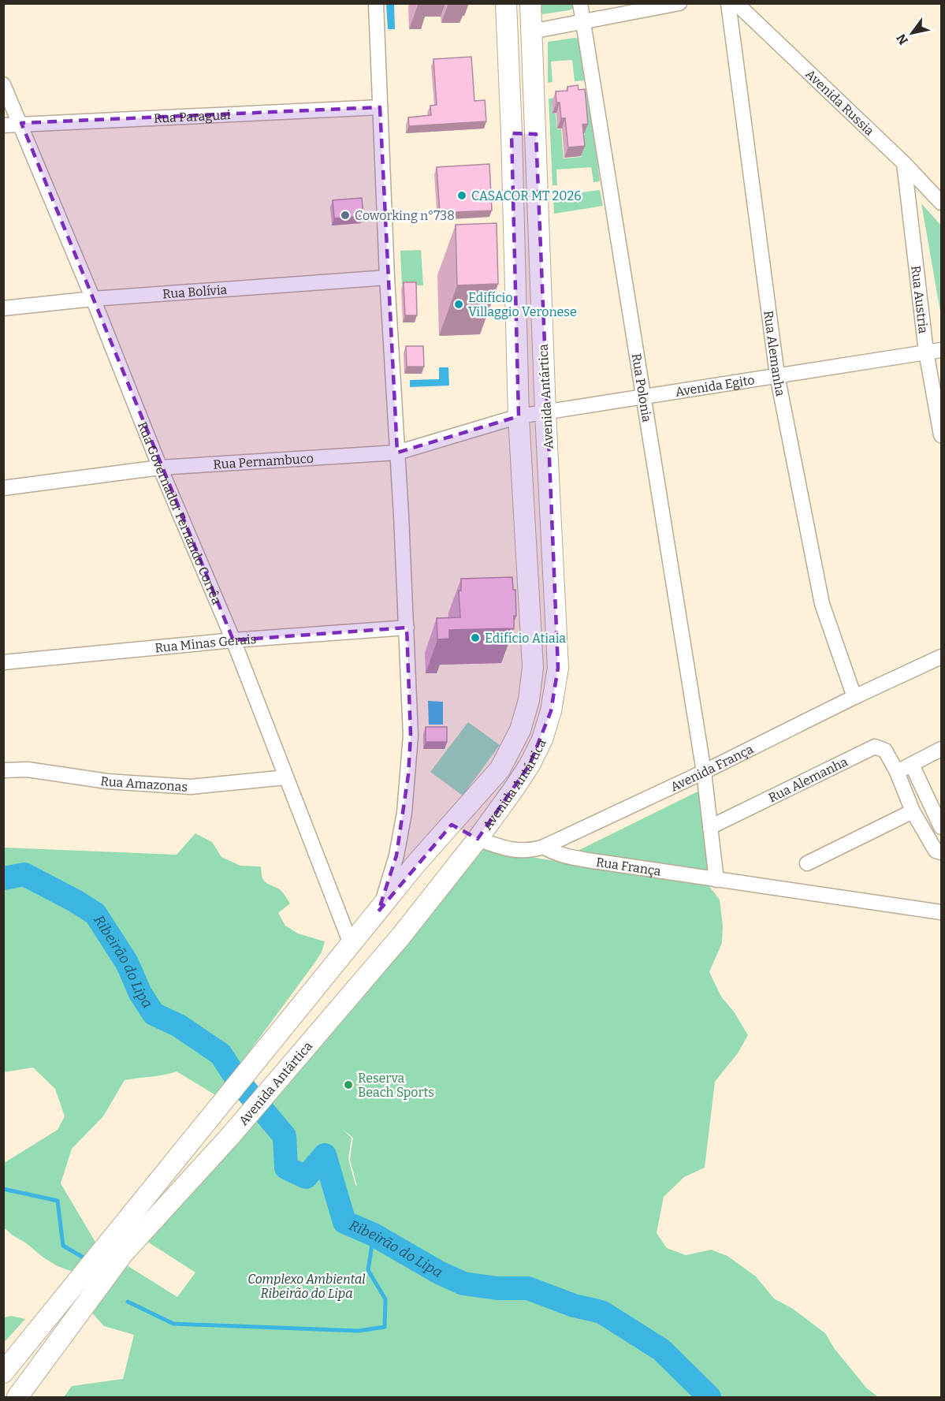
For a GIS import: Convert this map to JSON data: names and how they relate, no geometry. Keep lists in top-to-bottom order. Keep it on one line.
{"streets":{"main road":["Avenida Antártica"],"street":["Avenida Russia","Rua Paraguai","Rua Bolívia","Rua Austria","Rua Alemanha","Avenida Egito","Rua Polonia","Rua Pernambuco","Rua Governador Fernando Corrêa","Rua Minas Gerais","Avenida França","Rua Amazonas","Rua França"]},"crossings":[["Avenida Russia","Rua Austria"],["Rua Paraguai","Rua Governador Fernando Corrêa"],["Rua Bolívia","Rua Governador Fernando Corrêa"],["Rua Austria","Avenida Egito"],["Rua Alemanha","Avenida Egito"],["Rua Alemanha","Avenida França"],["Avenida Egito","Rua Polonia"],["Avenida Egito","Avenida Antártica"],["Avenida Egito","Rua Pernambuco"],["Rua Polonia","Avenida França"],["Avenida Antártica","Rua Pernambuco"],["Avenida Antártica","Rua Governador Fernando Corrêa"],["Avenida Antártica","Avenida França"],["Rua Pernambuco","Rua Governador Fernando Corrêa"],["Rua Governador Fernando Corrêa","Rua Minas Gerais"],["Rua Governador Fernando Corrêa","Rua Amazonas"],["Avenida França","Rua França"]],"water":["Ribeirão do Lipa"],"parks":["Complexo Ambiental Ribeirão do Lipa"],"places":["CASACOR MT 2026","Coworking n°738","Edifício Villaggio Veronese","Edifício Atiaia","Reserva Beach Sports"],"north":"bottom left"}
